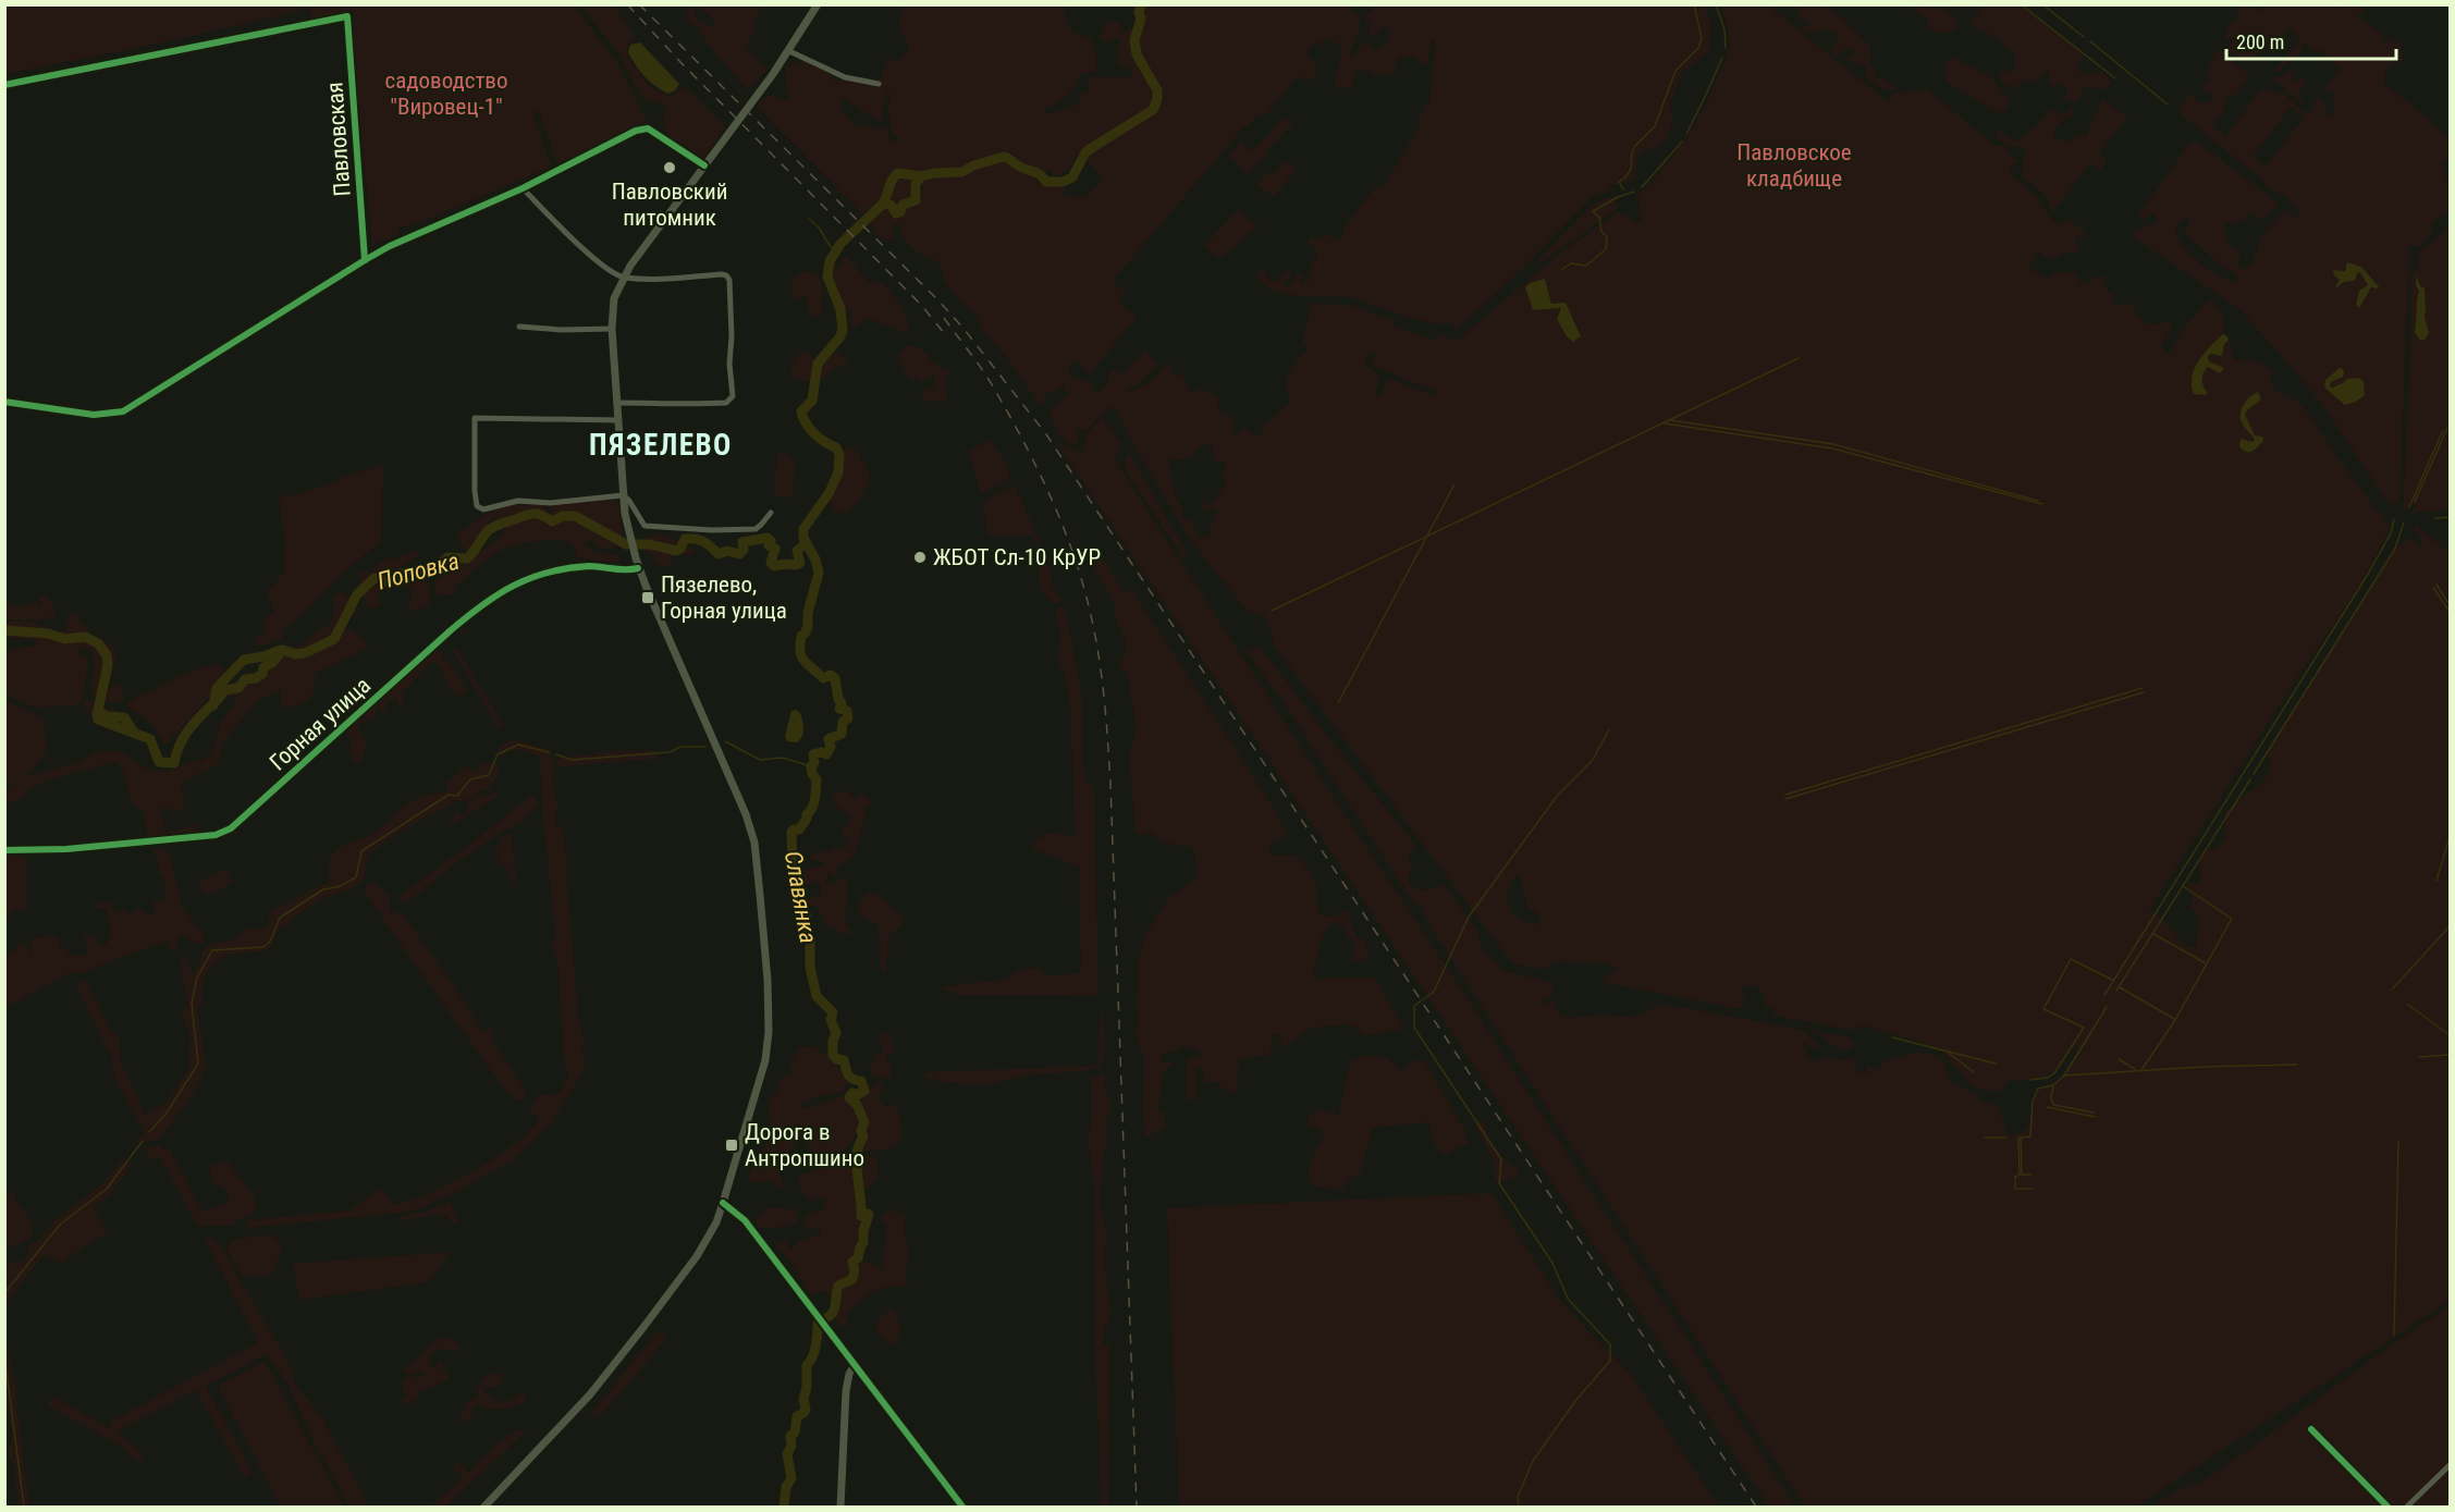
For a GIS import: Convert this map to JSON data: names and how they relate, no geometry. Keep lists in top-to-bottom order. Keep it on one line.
{"streets":{"street":["Павловская","Горная улица"]},"districts":["ПЯЗЕЛЕВО"],"water":["Поповка","Славянка"],"parks":["садоводство \"Вировец-1\"","Павловское кладбище"],"places":{"other":["Павловский питомник","ЖБОТ Сл-10 КрУР"],"transit":["Пязелево, Горная улица","Дорога в Антропшино"]},"scale_bar":"200 m"}
